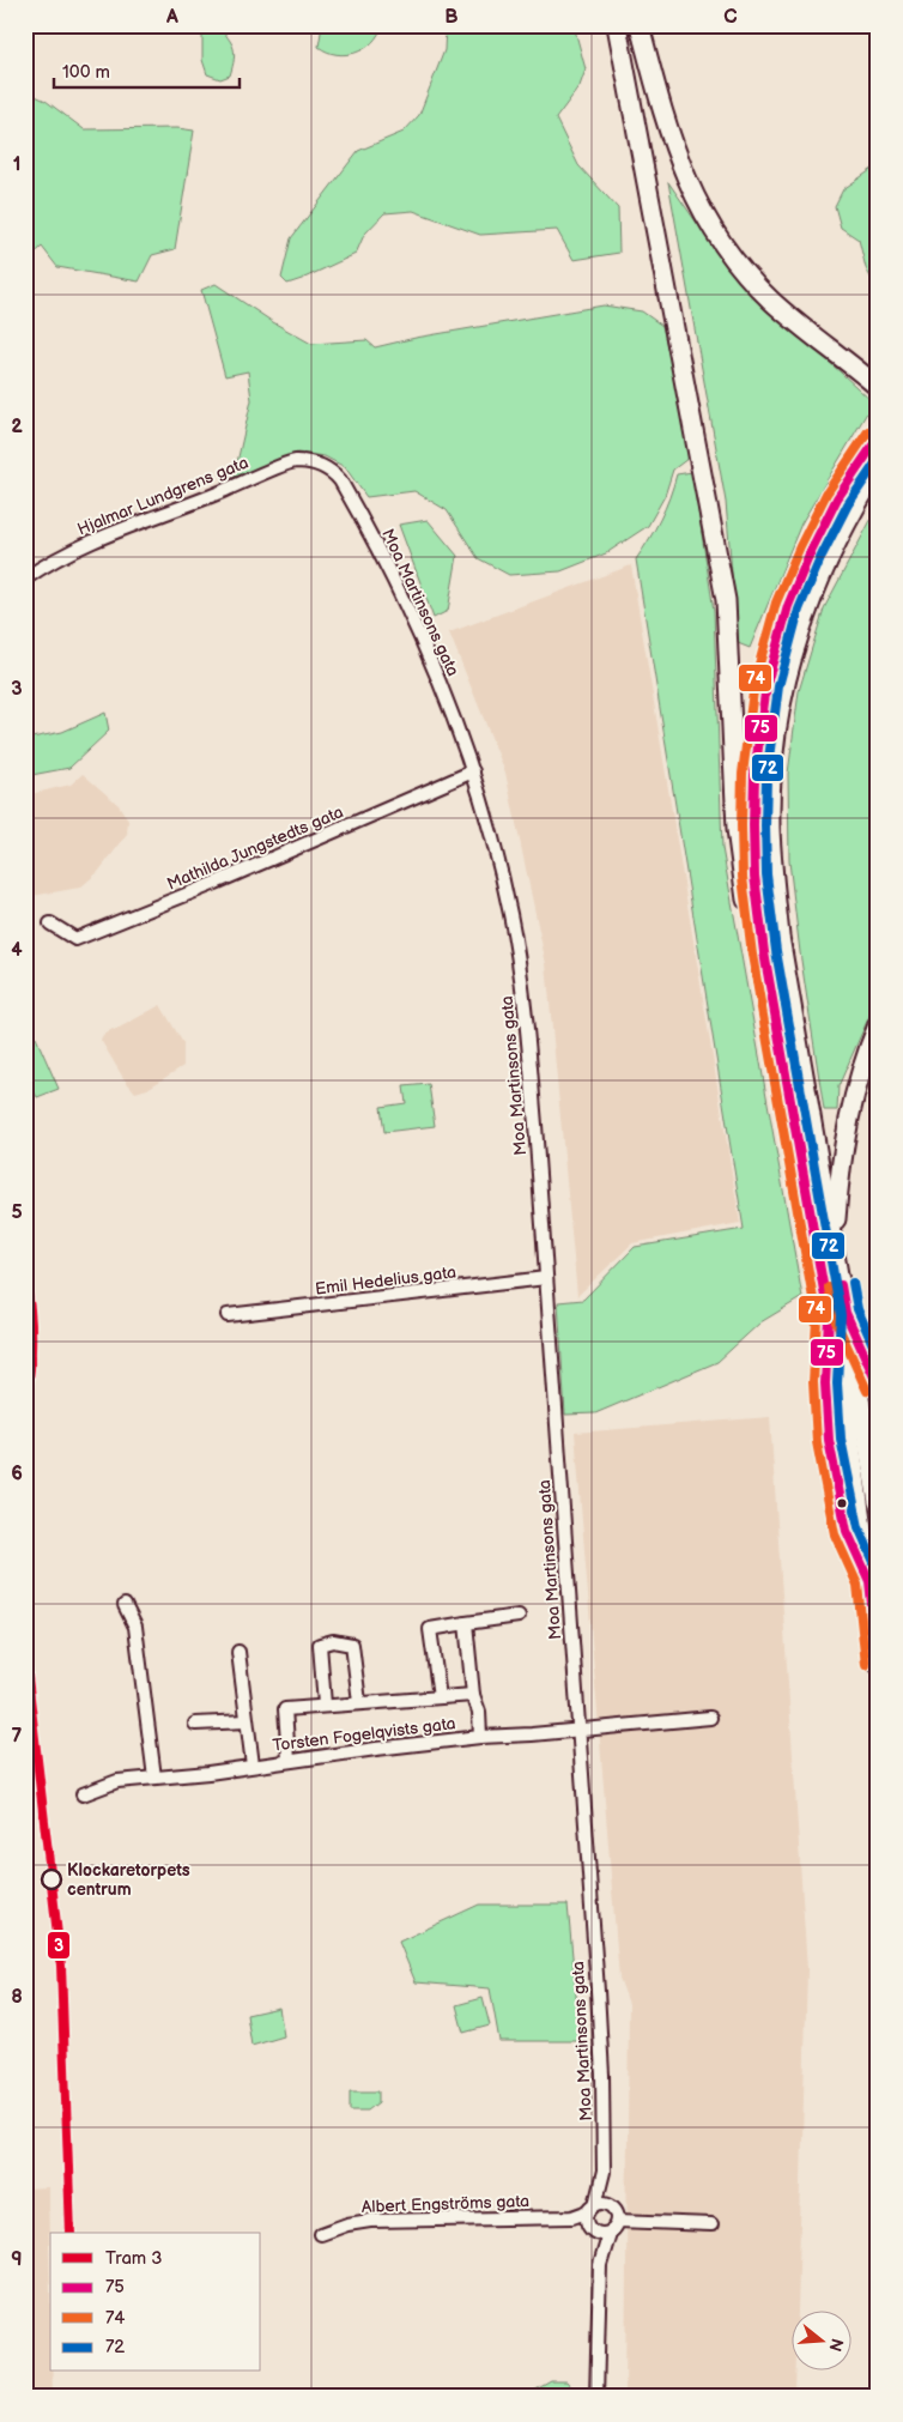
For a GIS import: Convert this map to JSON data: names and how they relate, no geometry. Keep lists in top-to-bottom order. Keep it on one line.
{"streets":{"street":["Hjalmar Lundgrens gata","Moa Martinsons gata","Mathilda Jungstedts gata","Emil Hedelius gata","Torsten Fogelqvists gata","Albert Engströms gata"]},"crossings":[["Hjalmar Lundgrens gata","Moa Martinsons gata"],["Moa Martinsons gata","Mathilda Jungstedts gata"],["Moa Martinsons gata","Emil Hedelius gata"],["Moa Martinsons gata","Torsten Fogelqvists gata"],["Moa Martinsons gata","Albert Engströms gata"]],"places":["Klockaretorpets centrum"],"lines":["transit line 74","transit line 75","transit line 72","tram line 3"],"legend":["Tram 3","75","74","72"],"scale_bar":"100 m","north":"right","grid":{"columns":["A","B","C"],"rows":["1","2","3","4","5","6","7","8","9"]}}
